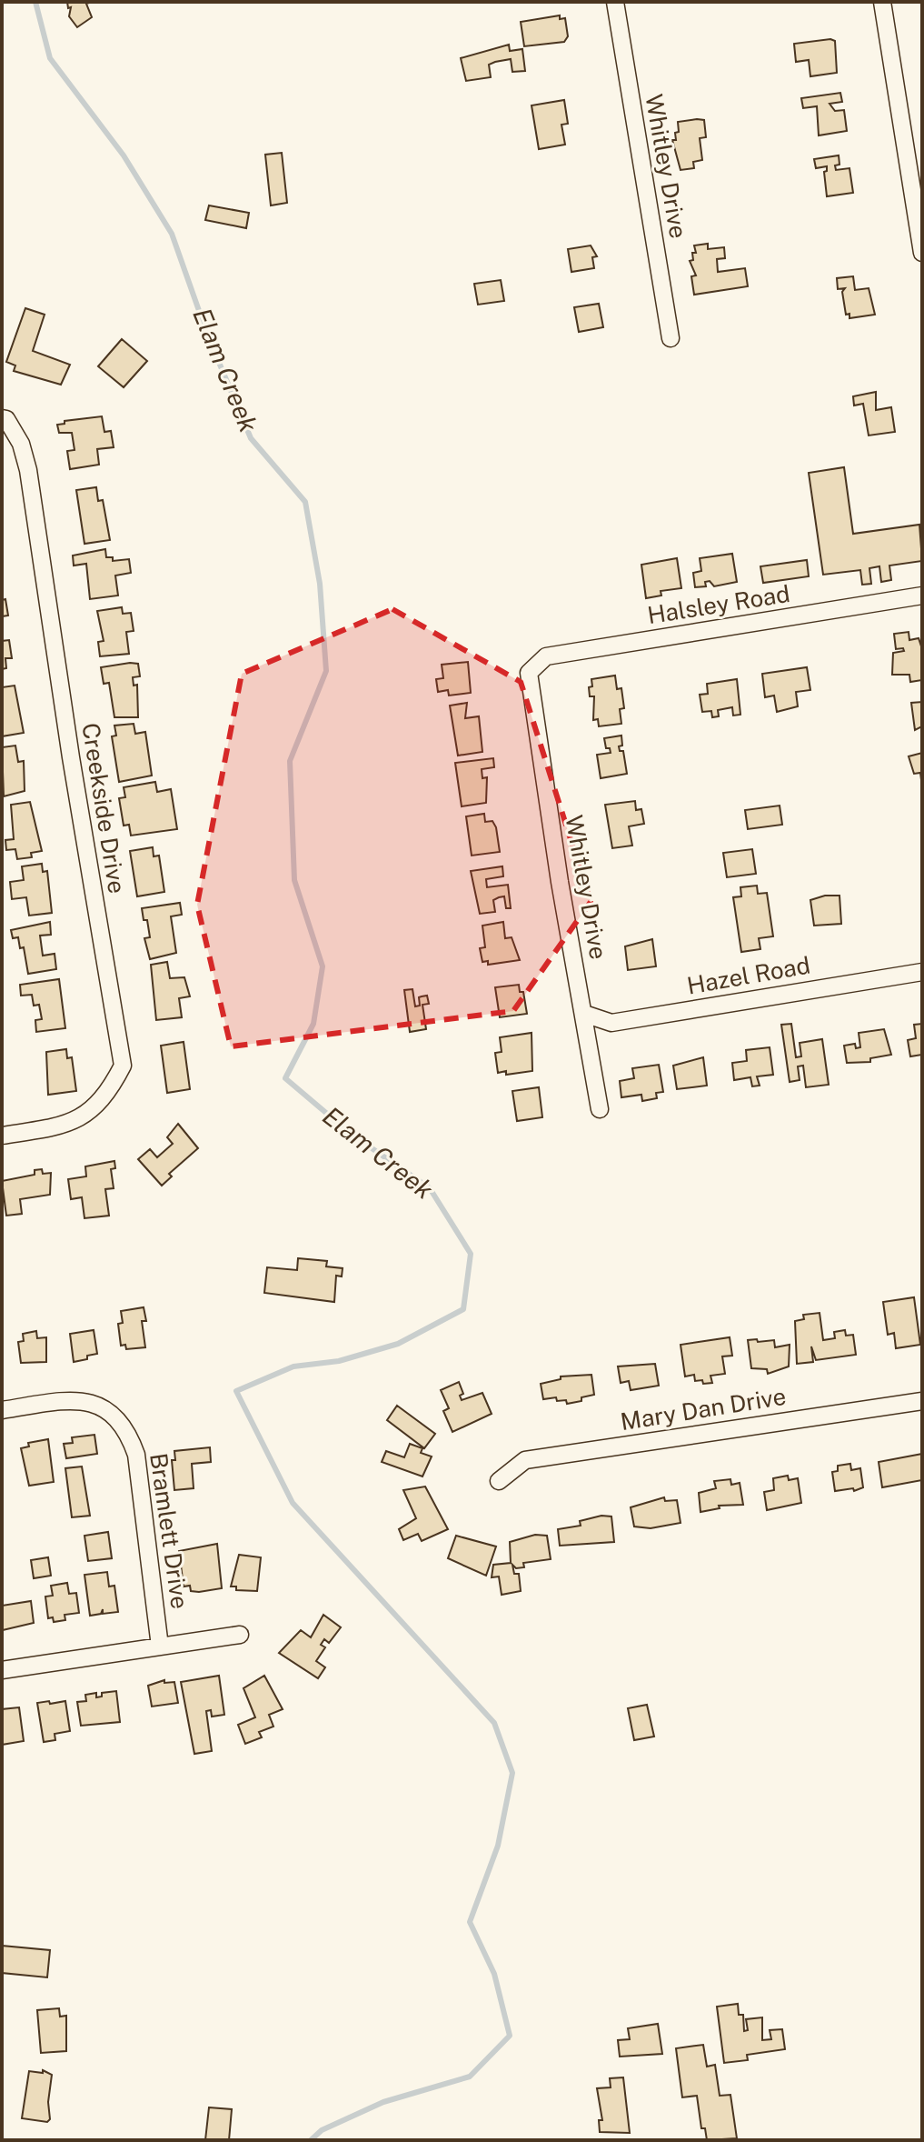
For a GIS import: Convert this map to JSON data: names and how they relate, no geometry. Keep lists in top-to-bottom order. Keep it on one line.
{"streets":{"street":["Whitley Drive","Halsley Road","Creekside Drive","Hazel Road","Mary Dan Drive","Bramlett Drive"]},"crossings":[["Whitley Drive","Halsley Road"],["Whitley Drive","Hazel Road"]],"water":["Elam Creek"]}
